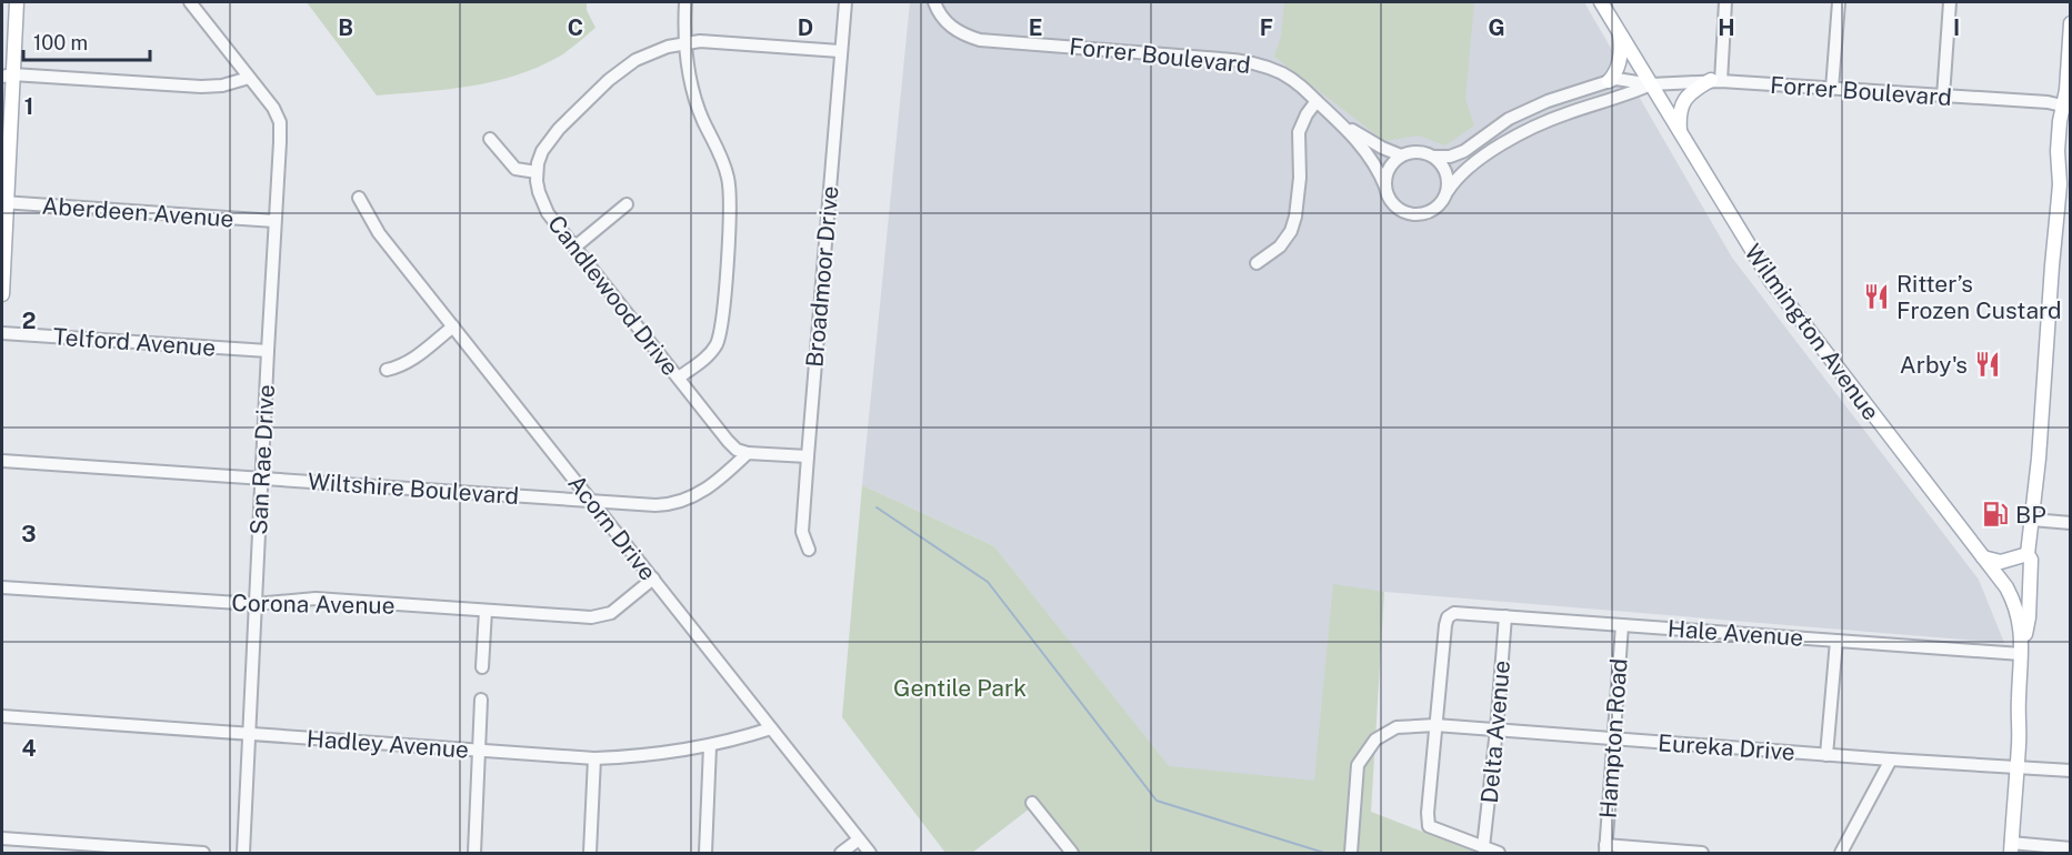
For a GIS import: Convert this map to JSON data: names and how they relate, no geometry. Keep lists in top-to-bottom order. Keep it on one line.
{"streets":{"main road":["Wilmington Avenue"],"street":["Forrer Boulevard","Aberdeen Avenue","Broadmoor Drive","Candlewood Drive","Telford Avenue","San Rae Drive","Wiltshire Boulevard","Acorn Drive","Corona Avenue","Hale Avenue","Delta Avenue","Hampton Road","Hadley Avenue","Eureka Drive"]},"crossings":[["Forrer Boulevard","Wilmington Avenue"],["Aberdeen Avenue","San Rae Drive"],["Candlewood Drive","Wiltshire Boulevard"],["Wilmington Avenue","Hale Avenue"],["Telford Avenue","San Rae Drive"],["San Rae Drive","Wiltshire Boulevard"],["San Rae Drive","Corona Avenue"],["San Rae Drive","Hadley Avenue"],["Wiltshire Boulevard","Acorn Drive"],["Acorn Drive","Corona Avenue"],["Acorn Drive","Hadley Avenue"],["Hale Avenue","Delta Avenue"],["Hale Avenue","Hampton Road"],["Hale Avenue","Eureka Drive"],["Delta Avenue","Eureka Drive"],["Hampton Road","Eureka Drive"]],"parks":["Gentile Park"],"places":{"restaurant":["Ritter’s Frozen Custard","Arby's"],"fuel station":["BP"]},"scale_bar":"100 m","grid":{"columns":["B","C","D","E","F","G","H","I"],"rows":["1","2","3","4"]}}
